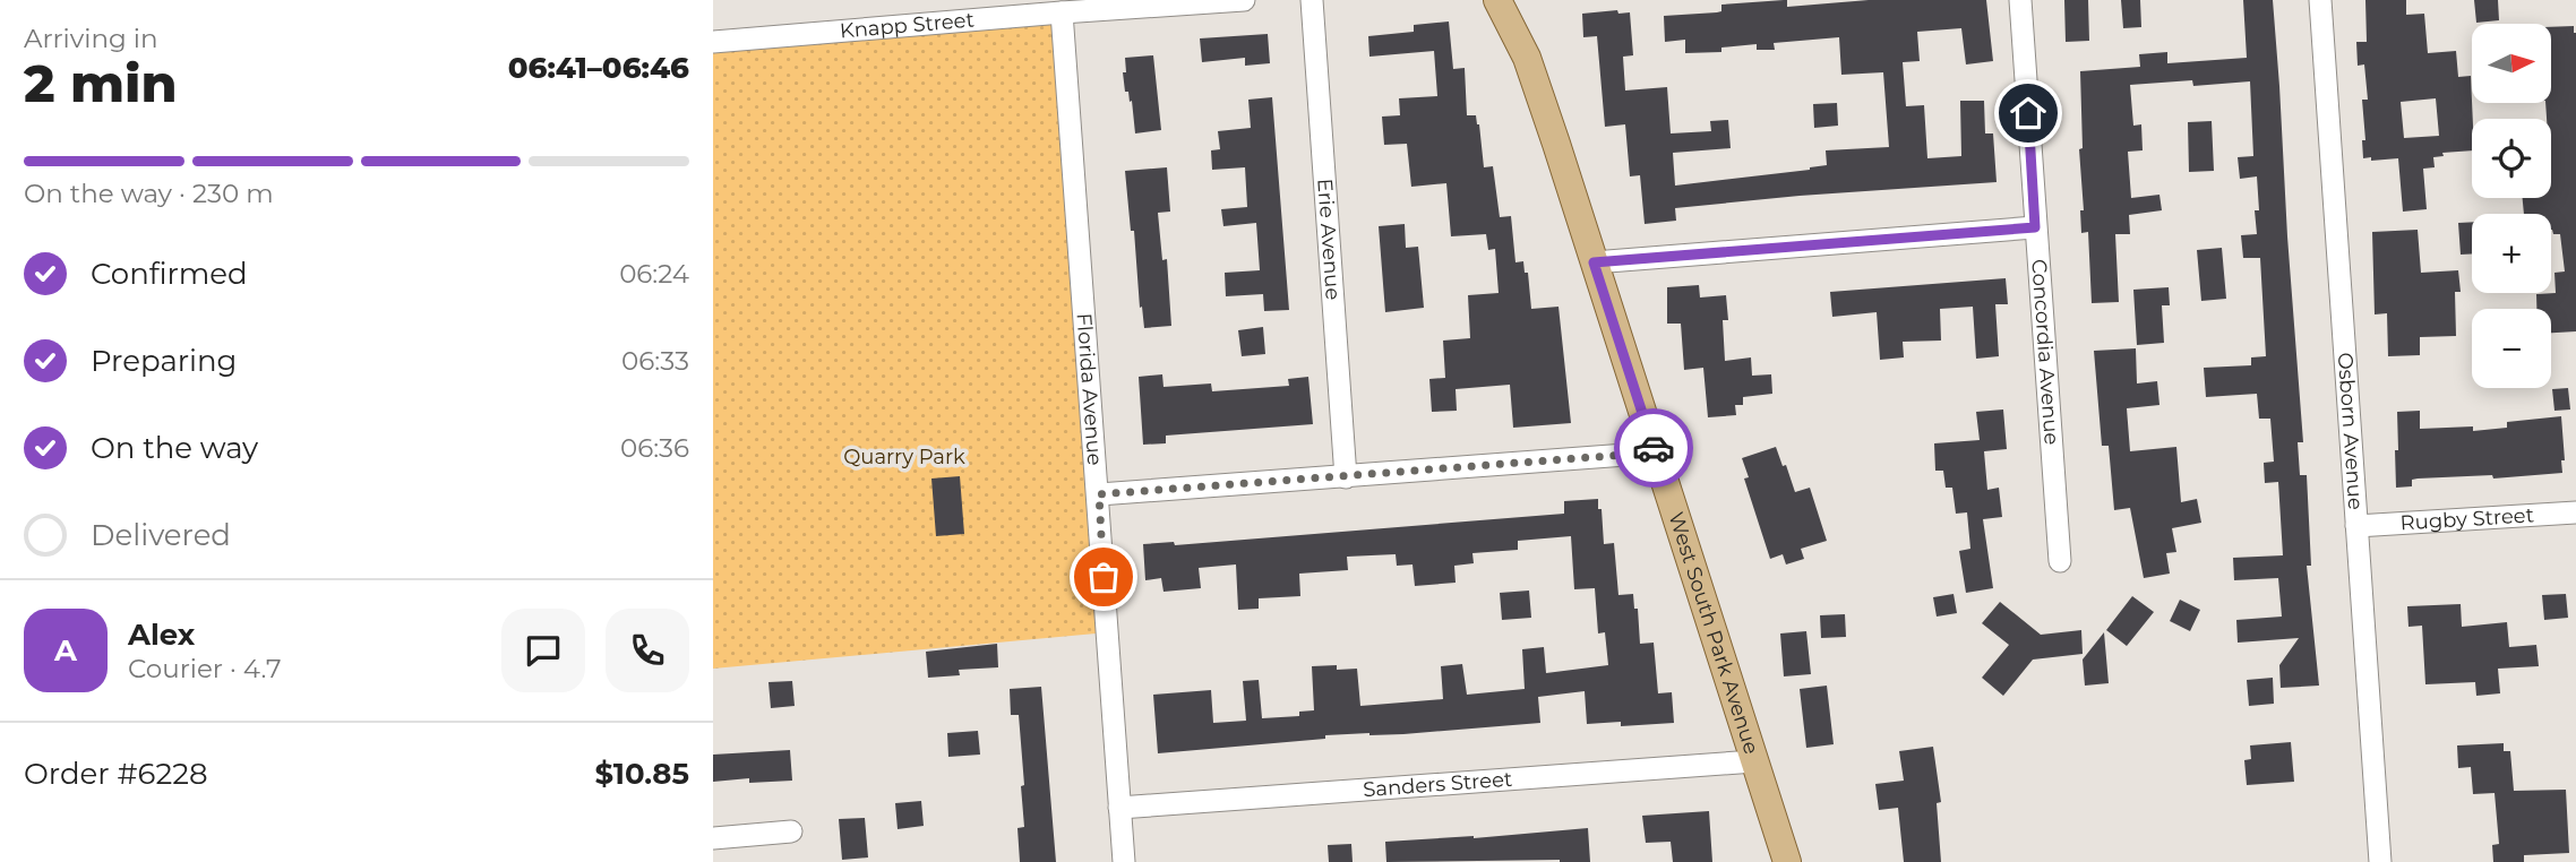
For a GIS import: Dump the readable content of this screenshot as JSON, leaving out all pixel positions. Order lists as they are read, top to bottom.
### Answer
{
  "streets": {
    "main road": ["West South Park Avenue"],
    "street": [
      "Knapp Street",
      "Erie Avenue",
      "Concordia Avenue",
      "Florida Avenue",
      "Osborn Avenue",
      "Rugby Street",
      "Sanders Street"
    ]
  },
  "crossings": [
    ["Knapp Street", "Florida Avenue"],
    ["Florida Avenue", "Sanders Street"],
    ["Osborn Avenue", "Rugby Street"],
    ["West South Park Avenue", "Sanders Street"]
  ],
  "parks": ["Quarry Park"],
  "north": "right",
  "page": {
    "heading": ["2 min", "Arriving in", "06:41–06:46"],
    "panel": [
      "Alex",
      "Courier · 4.7",
      "Order #6228",
      "$10.85"
    ],
    "map_buttons": ["+", "−"],
    "bar": "On the way · 230 m",
    "list": [
      ["Confirmed", "06:24"],
      ["Preparing", "06:33"],
      ["On the way", "06:36"],
      "Delivered"
    ],
    "round": "A"
  }
}
